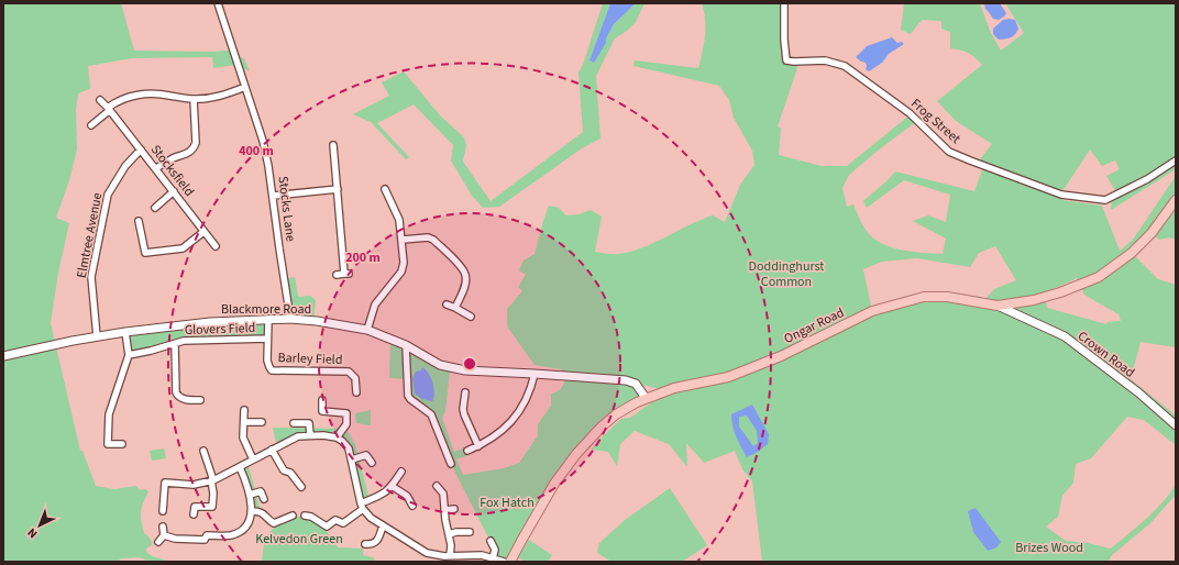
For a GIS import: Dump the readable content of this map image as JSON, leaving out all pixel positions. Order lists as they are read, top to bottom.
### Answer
{
  "streets": {
    "main road": ["Ongar Road"],
    "street": [
      "Frog Street",
      "Stocksfield",
      "Stocks Lane",
      "Elmtree Avenue",
      "Blackmore Road",
      "Glovers Field",
      "Crown Road",
      "Barley Field"
    ]
  },
  "crossings": [
    ["Stocksfield", "Elmtree Avenue"],
    ["Stocks Lane", "Blackmore Road"],
    ["Elmtree Avenue", "Blackmore Road"],
    ["Blackmore Road", "Ongar Road"],
    ["Blackmore Road", "Barley Field"],
    ["Ongar Road", "Crown Road"],
    ["Glovers Field", "Barley Field"]
  ],
  "parks": [
    "Doddinghurst Common",
    "Fox Hatch",
    "Kelvedon Green",
    "Brizes Wood"
  ],
  "north": "bottom left",
  "rings": ["400 m", "200 m"]
}
